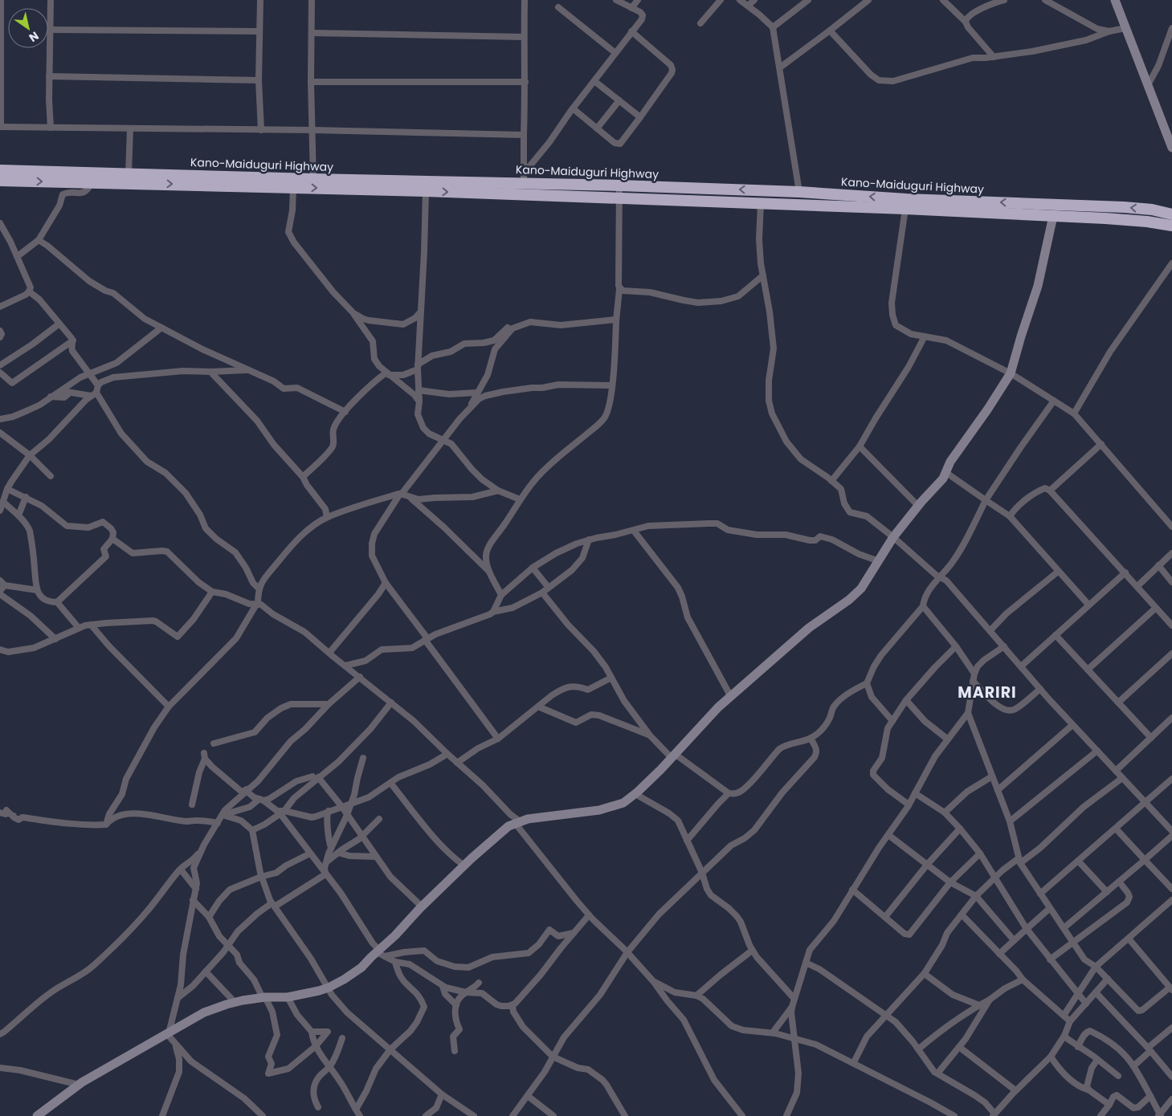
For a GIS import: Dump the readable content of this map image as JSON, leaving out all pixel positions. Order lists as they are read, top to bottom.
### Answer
{
  "streets": {
    "highway": ["Kano-Maiduguri Highway"]
  },
  "districts": ["MARIRI"],
  "north": "bottom right"
}
